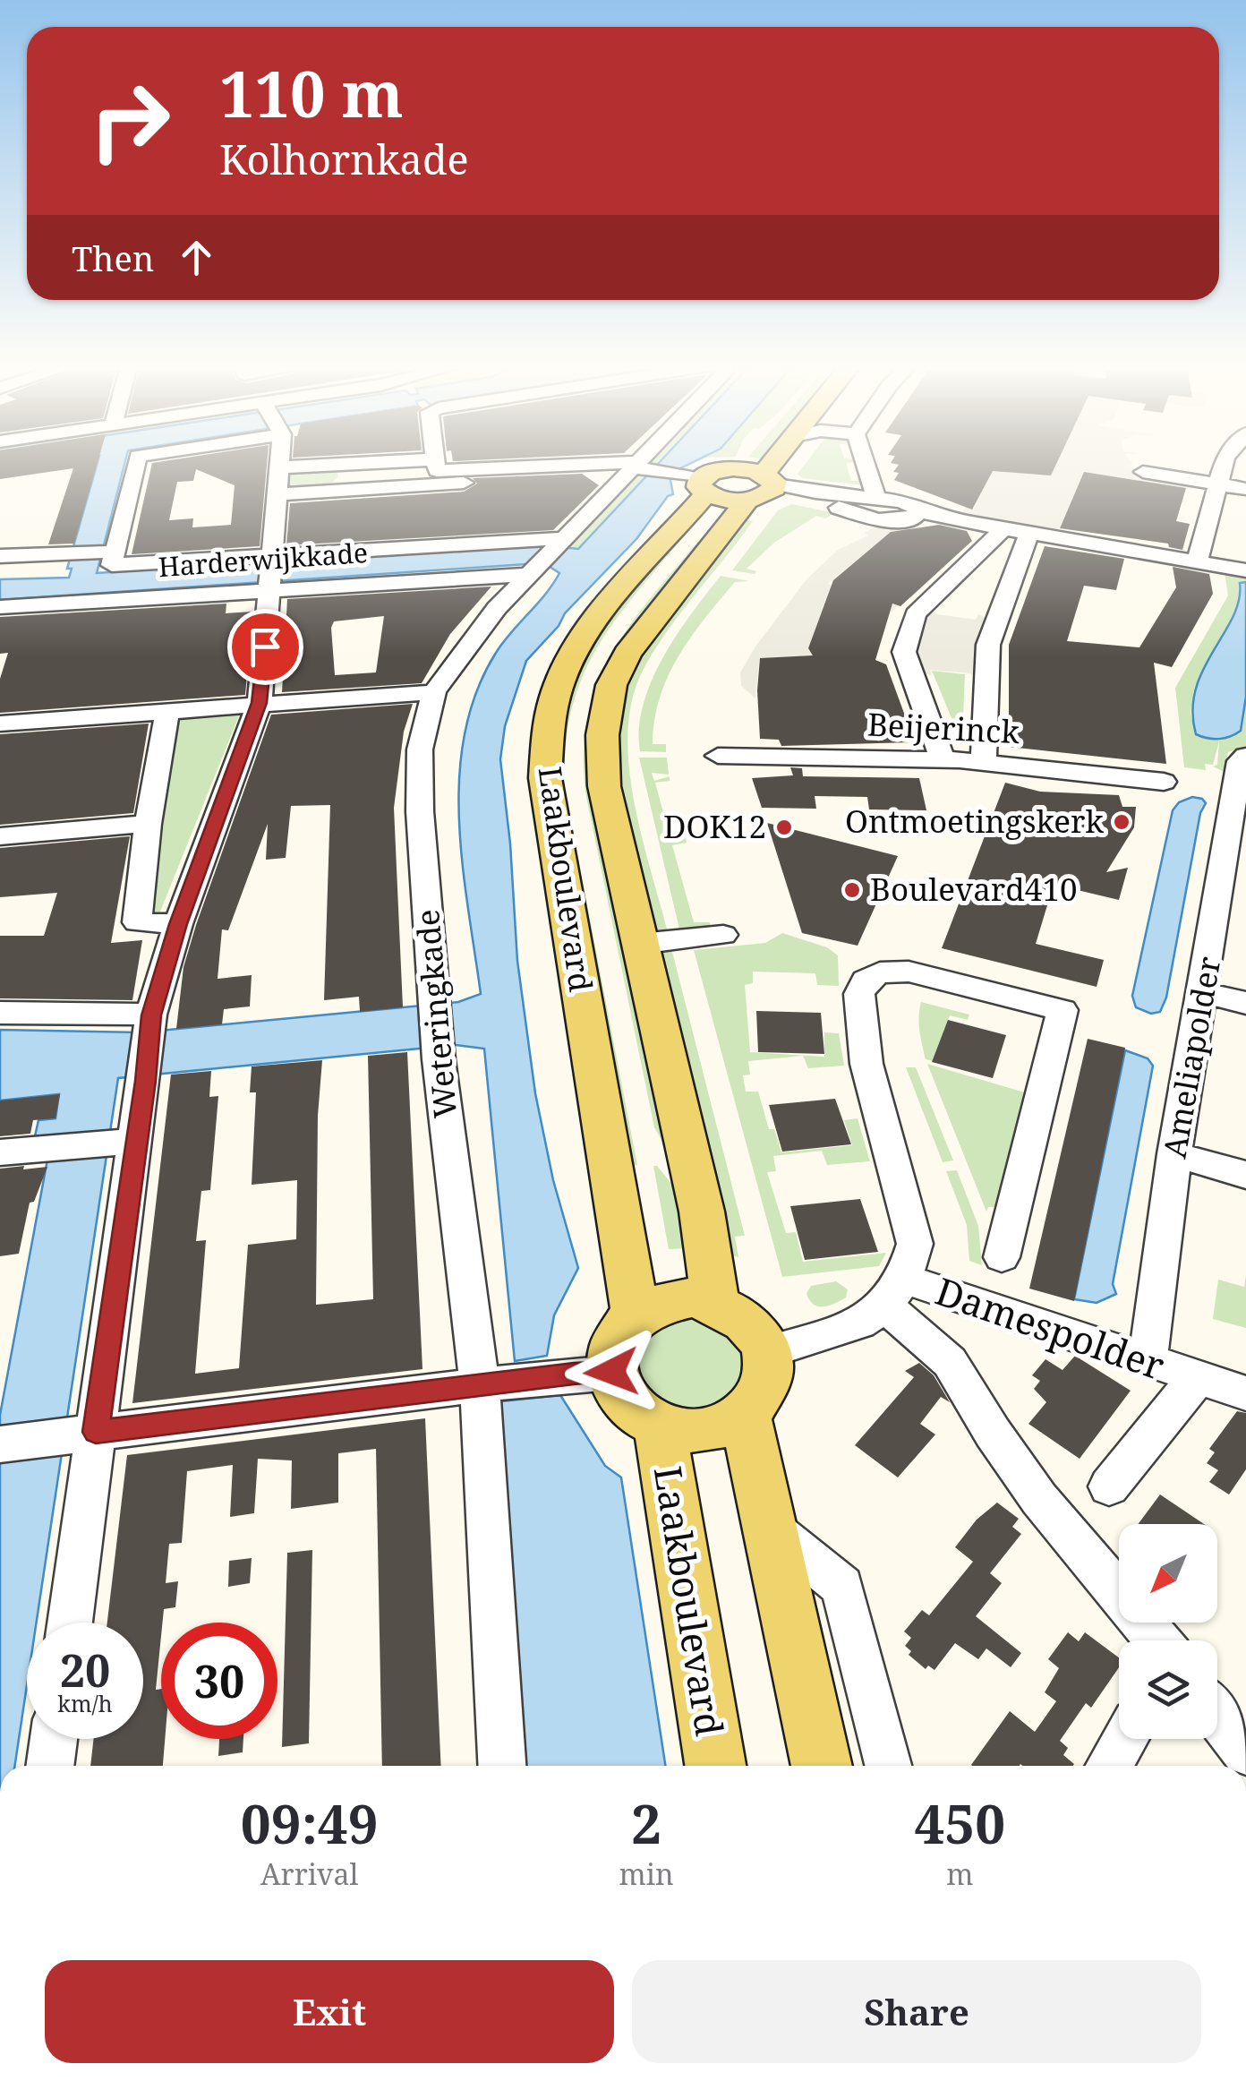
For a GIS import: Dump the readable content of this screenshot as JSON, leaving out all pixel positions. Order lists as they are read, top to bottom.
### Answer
{
  "streets": {
    "main road": ["Laakboulevard"],
    "street": [
      "Harderwijkkade",
      "Beijerinck",
      "Weteringkade",
      "Ameliapolder",
      "Damespolder"
    ]
  },
  "crossings": [
    ["Harderwijkkade", "Weteringkade"],
    ["Ameliapolder", "Damespolder"]
  ],
  "places": ["Ontmoetingskerk", "DOK12", "Boulevard410"],
  "north": "bottom left",
  "page": {
    "turn": ["110 m", "Kolhornkade"],
    "then": "Then",
    "speed": "20 km/h",
    "limit": "30",
    "eta": [
      "09:49",
      "Arrival",
      "2",
      "min",
      "450",
      "m"
    ],
    "buttons": ["Exit", "Share"]
  }
}
